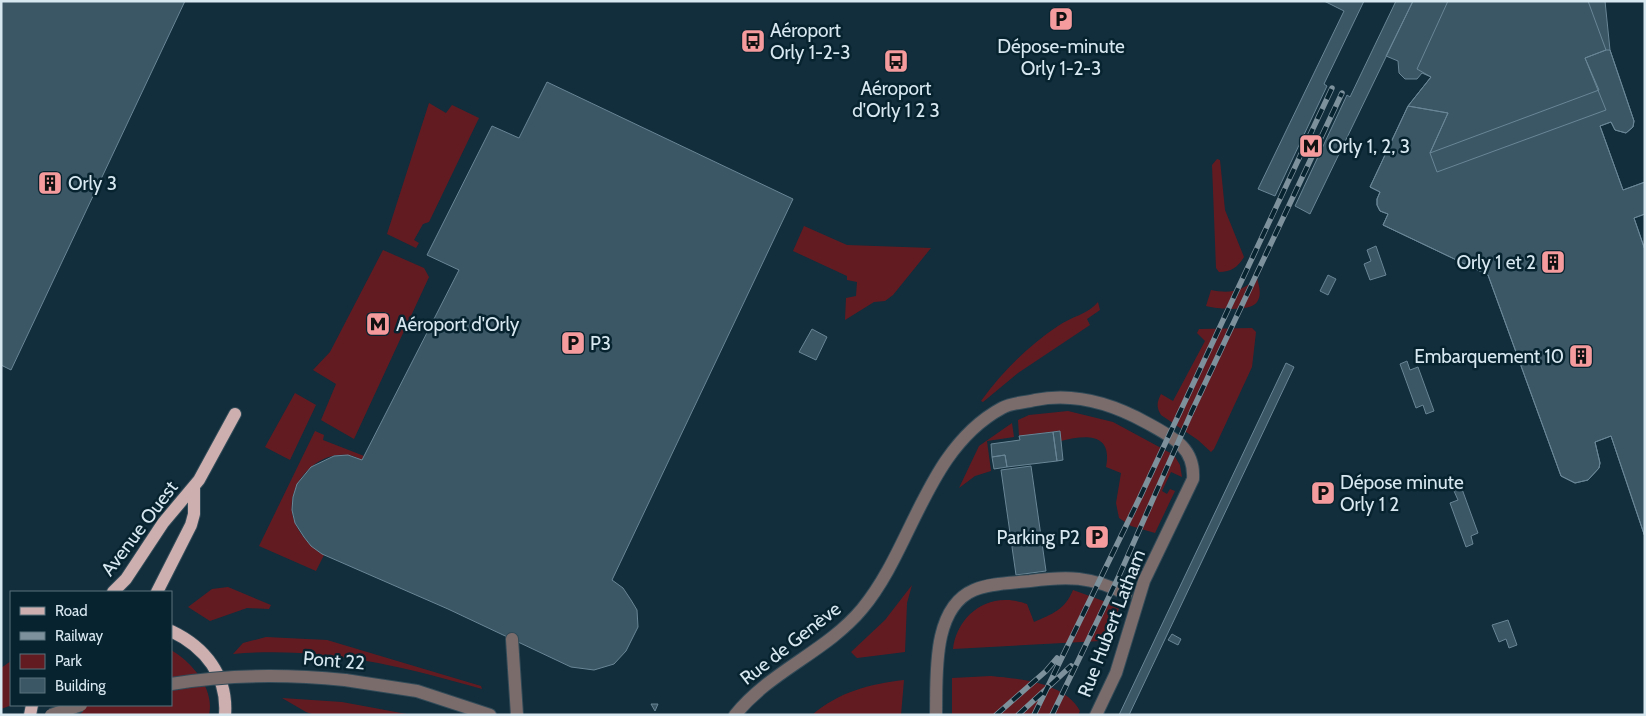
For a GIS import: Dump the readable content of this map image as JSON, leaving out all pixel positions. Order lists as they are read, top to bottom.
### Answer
{
  "streets": {
    "main road": ["Avenue Ouest"],
    "street": ["Rue Hubert Latham", "Rue de Genève", "Pont 22"]
  },
  "crossings": [
    ["Rue Hubert Latham", "Rue de Genève"]
  ],
  "places": {
    "parking": [
      "Dépose-minute Orly 1-2-3",
      "P3",
      "Dépose minute Orly 1 2",
      "Parking P2"
    ],
    "bus stop": ["Aéroport Orly 1-2-3", "Aéroport d'Orly 1 2 3"],
    "metro station": ["Orly 1, 2, 3", "Aéroport d'Orly"],
    "building": ["Orly 3", "Orly 1 et 2", "Embarquement 10"]
  },
  "legend": [
    "Road",
    "Railway",
    "Park",
    "Building"
  ]
}
